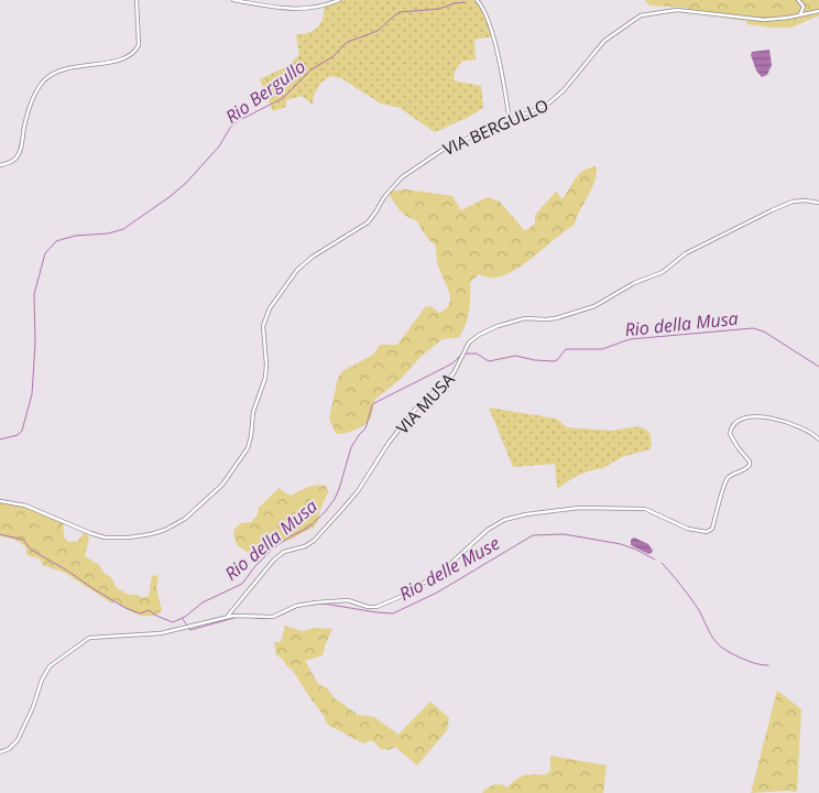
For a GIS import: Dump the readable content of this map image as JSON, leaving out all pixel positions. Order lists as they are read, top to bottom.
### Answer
{
  "streets": {
    "street": ["VIA BERGULLO", "VIA MUSA"]
  },
  "water": ["Rio Bergullo", "Rio della Musa", "Rio delle Muse"]
}
